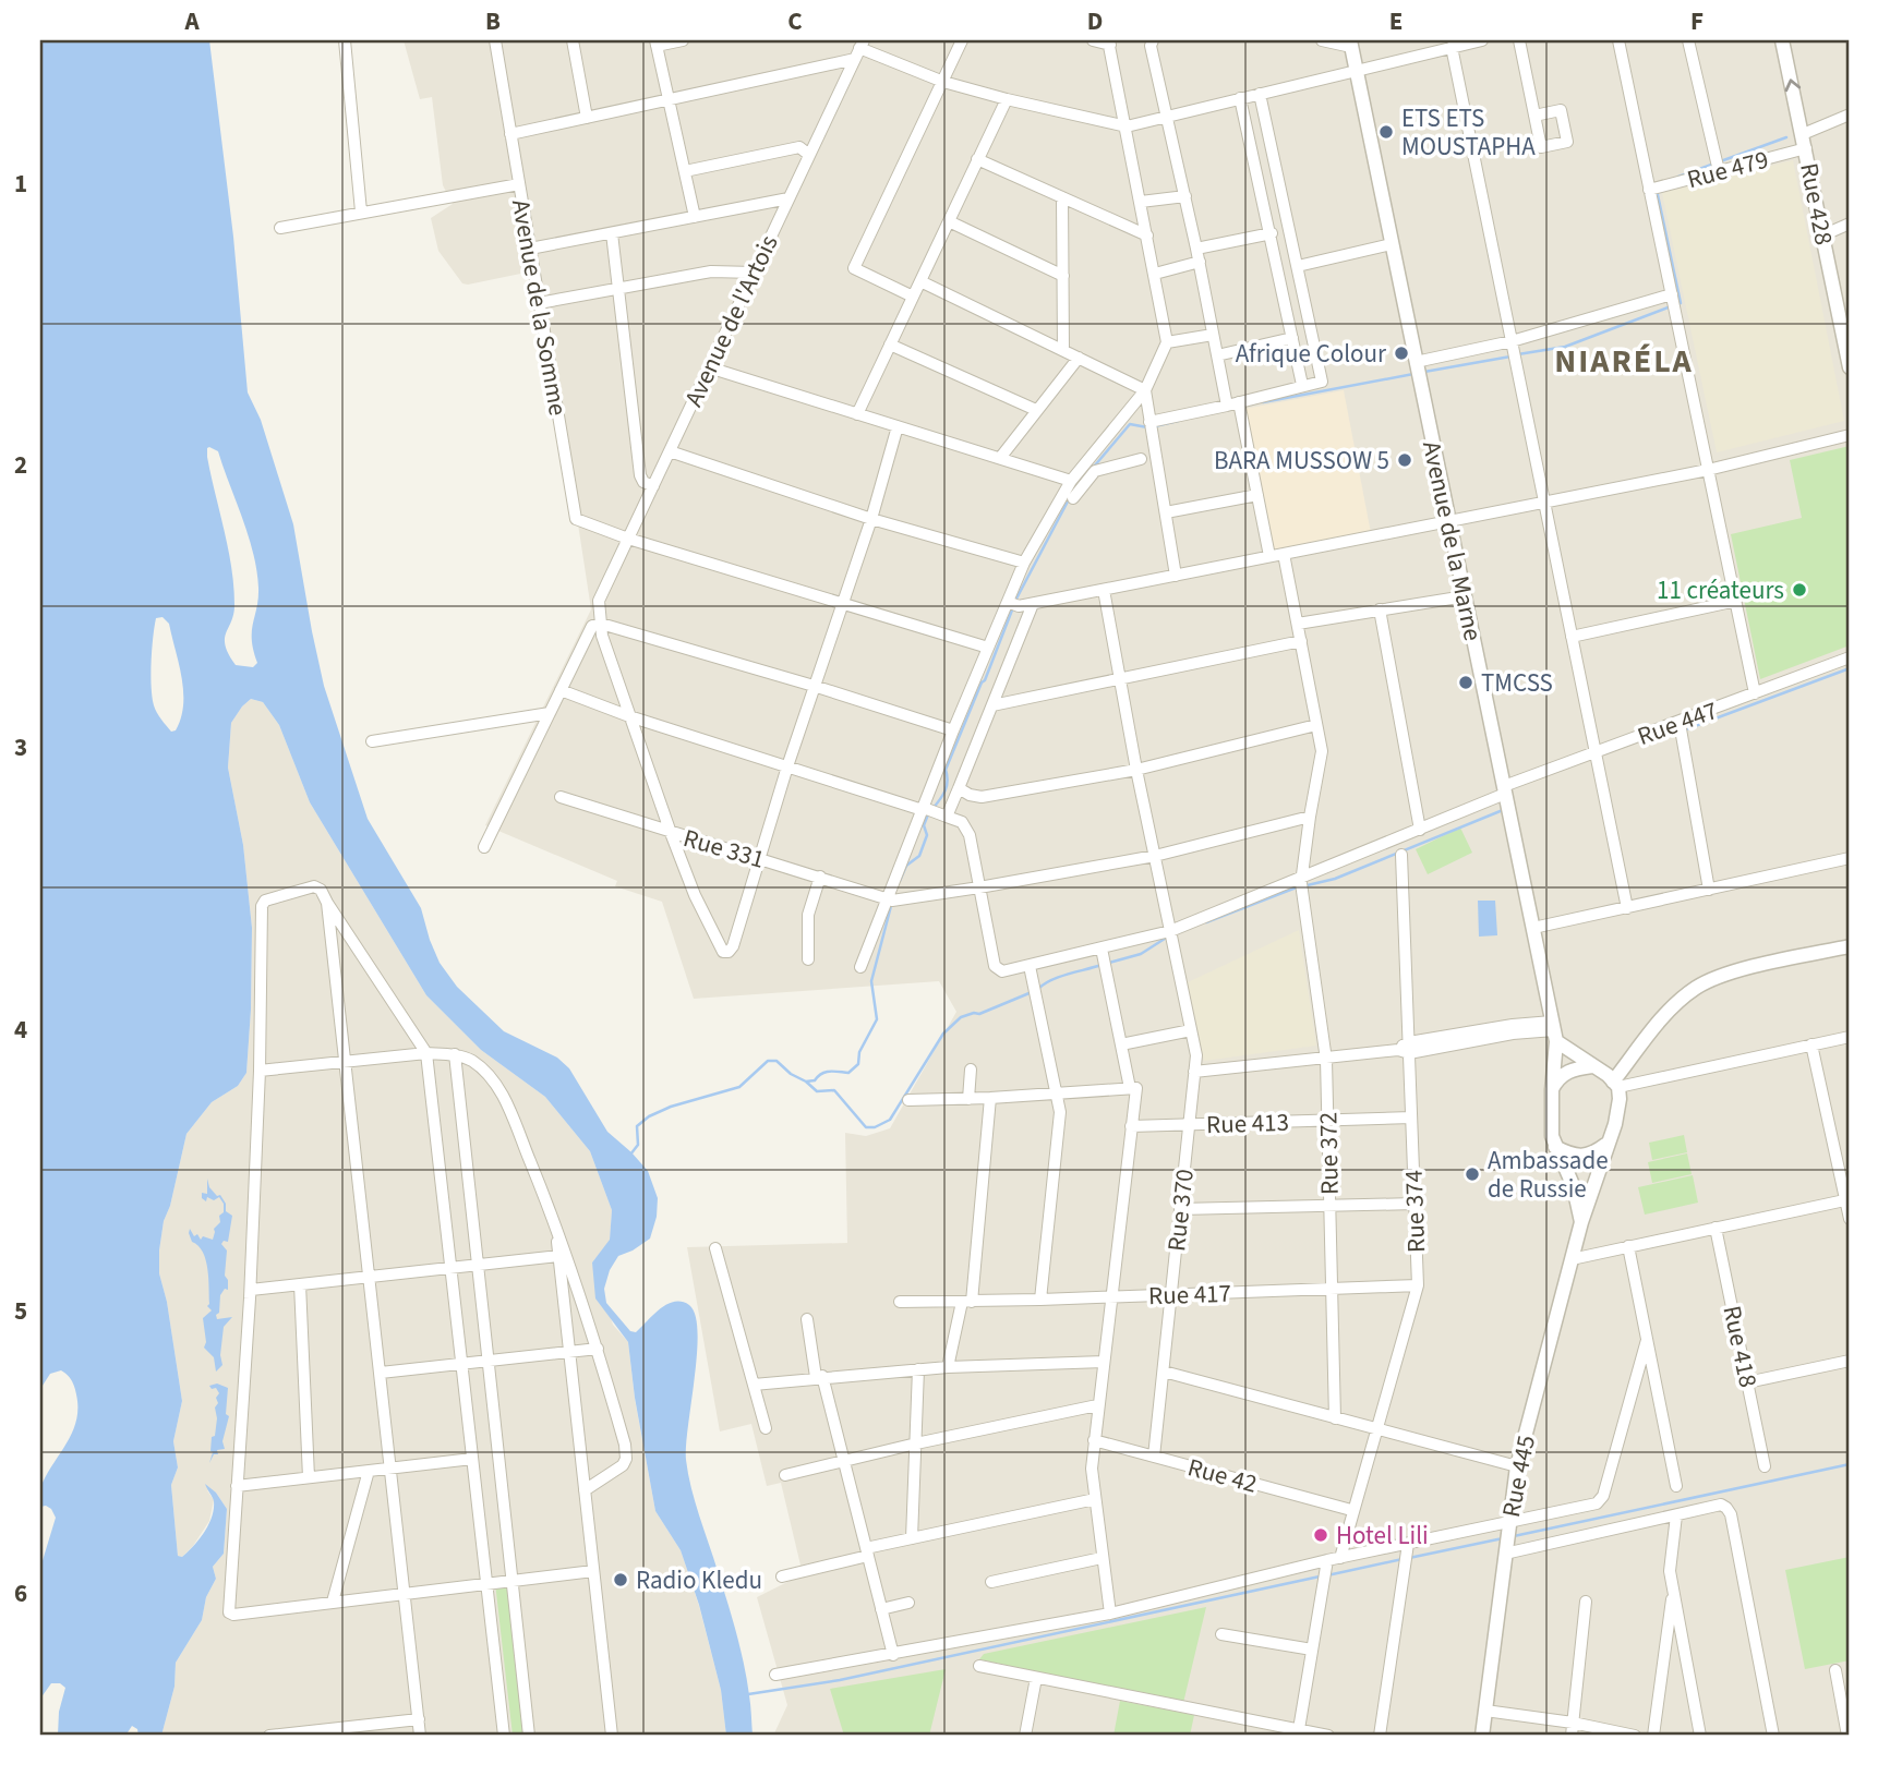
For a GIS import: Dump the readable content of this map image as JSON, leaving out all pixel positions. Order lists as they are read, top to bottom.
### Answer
{
  "streets": {
    "street": [
      "Rue 479",
      "Rue 428",
      "Avenue de la Somme",
      "Avenue de l'Artois",
      "Avenue de la Marne",
      "Rue 447",
      "Rue 331",
      "Rue 413",
      "Rue 372",
      "Rue 370",
      "Rue 374",
      "Rue 417",
      "Rue 418",
      "Rue 42",
      "Rue 445"
    ]
  },
  "crossings": [
    ["Rue 479", "Rue 428"],
    ["Avenue de la Somme", "Avenue de l'Artois"],
    ["Avenue de la Marne", "Rue 447"],
    ["Avenue de la Marne", "Rue 445"],
    ["Rue 447", "Rue 372"],
    ["Rue 447", "Rue 370"],
    ["Rue 413", "Rue 372"],
    ["Rue 413", "Rue 370"],
    ["Rue 413", "Rue 374"],
    ["Rue 372", "Rue 417"],
    ["Rue 370", "Rue 417"],
    ["Rue 370", "Rue 42"],
    ["Rue 374", "Rue 417"],
    ["Rue 374", "Rue 42"]
  ],
  "districts": ["NIARÉLA"],
  "places": [
    "ETS ETS MOUSTAPHA",
    "Afrique Colour",
    "BARA MUSSOW 5",
    "11 créateurs",
    "TMCSS",
    "Ambassade de Russie",
    "Hotel Lili",
    "Radio Kledu"
  ],
  "grid": {
    "columns": [
      "A",
      "B",
      "C",
      "D",
      "E",
      "F"
    ],
    "rows": [
      "1",
      "2",
      "3",
      "4",
      "5",
      "6"
    ]
  }
}
